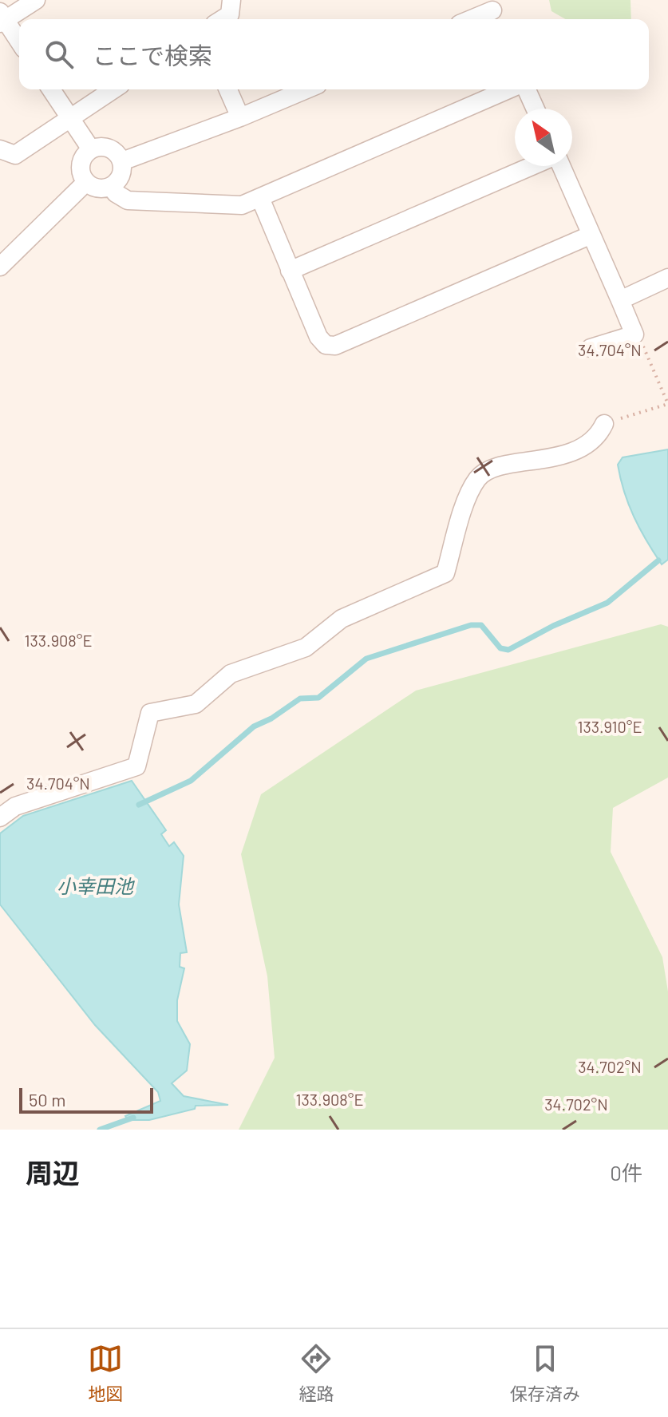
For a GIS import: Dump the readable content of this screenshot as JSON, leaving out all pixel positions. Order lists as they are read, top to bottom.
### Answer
{
  "water": ["小幸田池"],
  "scale_bar": "50 m",
  "north": "top left",
  "page": {
    "search": "ここで検索",
    "scale": "50 m",
    "heading": ["周辺", "0件"],
    "nav": ["地図", "経路", "保存済み"]
  },
  "coordinates": [
    "34.704°N",
    "133.908°E",
    "133.910°E",
    "34.702°N"
  ]
}
